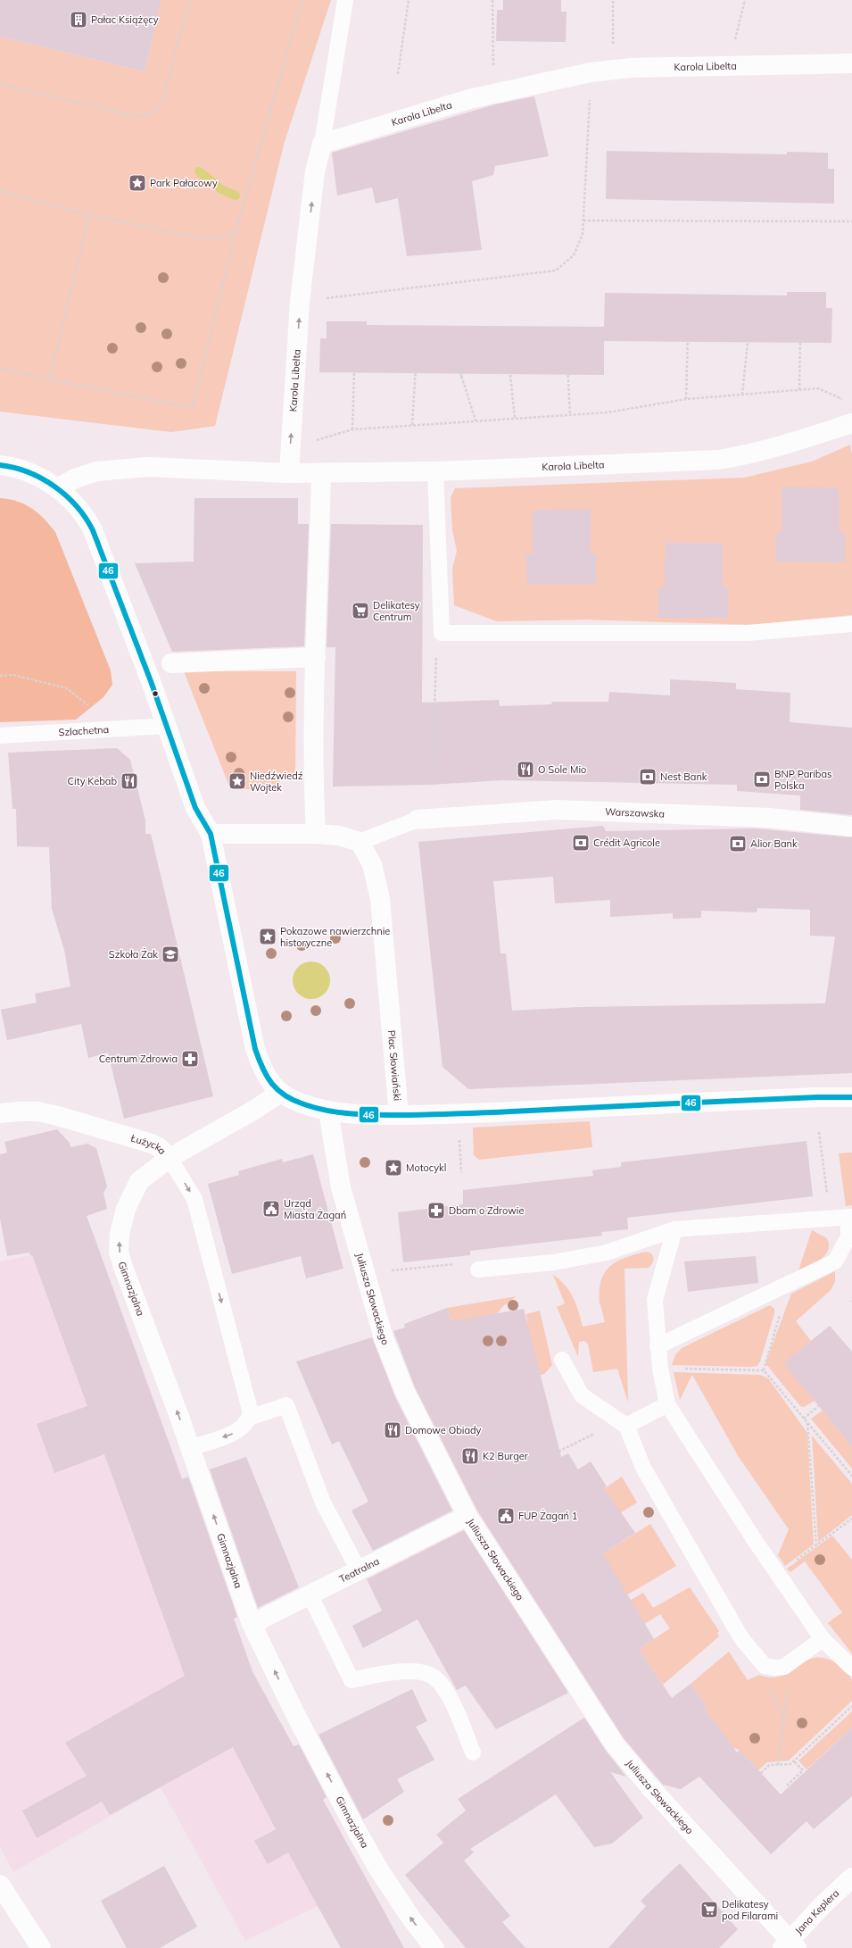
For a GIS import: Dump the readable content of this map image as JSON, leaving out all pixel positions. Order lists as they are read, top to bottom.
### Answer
{
  "streets": {
    "street": [
      "Karola Libelta",
      "Warszawska",
      "Plac Słowiański",
      "Łużycka",
      "Gimnazjalna",
      "Juliusza Słowackiego",
      "Teatralna",
      "Jana Keplera"
    ],
    "lane": ["Szlachetna"]
  },
  "crossings": [
    ["Karola Libelta", "Plac Słowiański"],
    ["Szlachetna", "Plac Słowiański"],
    ["Plac Słowiański", "Łużycka"],
    ["Plac Słowiański", "Juliusza Słowackiego"],
    ["Łużycka", "Gimnazjalna"],
    ["Gimnazjalna", "Teatralna"],
    ["Juliusza Słowackiego", "Teatralna"],
    ["Juliusza Słowackiego", "Jana Keplera"]
  ],
  "one_way": ["Gimnazjalna"],
  "places": {
    "building": ["Pałac Książęcy"],
    "place": [
      "Park Pałacowy",
      "Niedźwiedź Wojtek",
      "Pokazowe nawierzchnie historyczne",
      "Motocykl"
    ],
    "supermarket": ["Delikatesy Centrum", "Delikatesy pod Filarami"],
    "restaurant": [
      "O Sole Mio",
      "City Kebab",
      "Domowe Obiady",
      "K2 Burger"
    ],
    "bank": [
      "Nest Bank",
      "BNP Paribas Polska",
      "Crédit Agricole",
      "Alior Bank"
    ],
    "school or university": ["Szkoła Żak"],
    "pharmacy": ["Centrum Zdrowia", "Dbam o Zdrowie"],
    "public building": ["Urząd Miasta Żagań", "FUP Żagań 1"]
  },
  "lines": ["transit line 46"]
}
